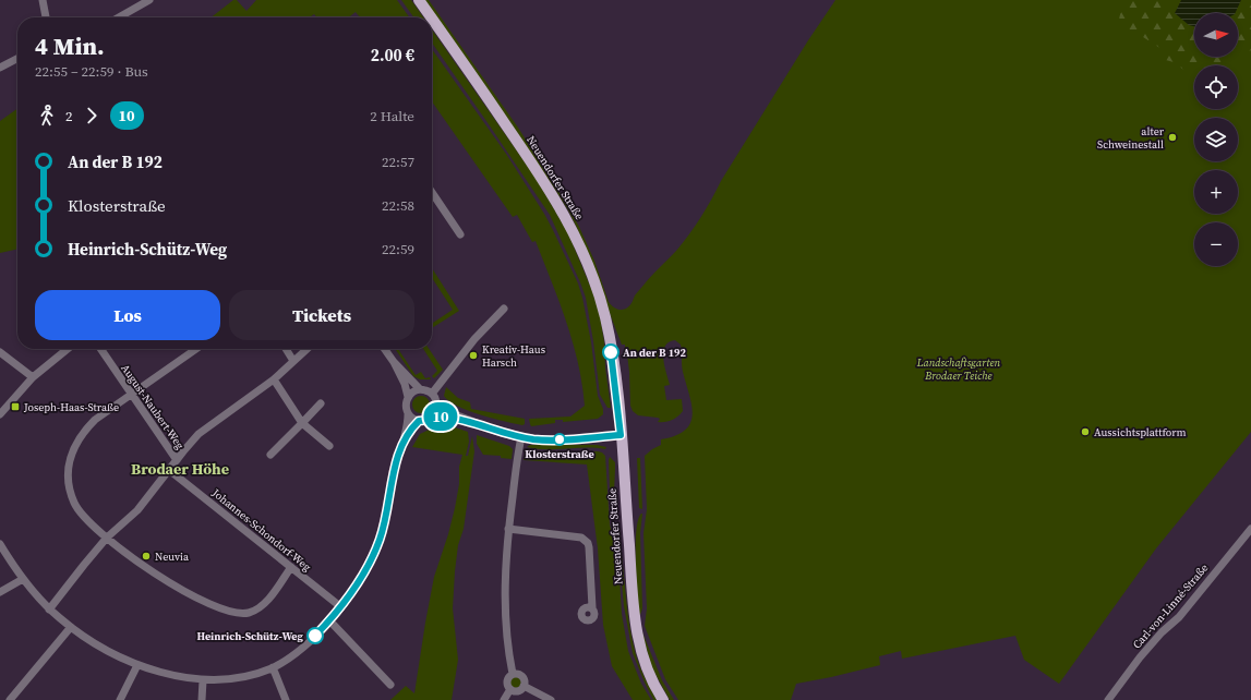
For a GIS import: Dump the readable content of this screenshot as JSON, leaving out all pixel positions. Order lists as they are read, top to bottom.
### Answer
{
  "streets": {
    "main road": ["Neuendorfer Straße"],
    "street": ["August-Naubert-Weg", "Johannes-Schondorf-Weg", "Carl-von-Linné-Straße"]
  },
  "districts": ["Brodaer Höhe"],
  "parks": ["Landschaftsgarten Brodaer Teiche"],
  "places": {
    "other": [
      "alter Schweinestall",
      "An der B 192",
      "Kreativ-Haus Harsch",
      "Aussichtsplattform",
      "Klosterstraße",
      "Neuvia",
      "Heinrich-Schütz-Weg"
    ],
    "transit": ["Joseph-Haas-Straße"]
  },
  "lines": ["bus line 10"],
  "north": "right",
  "page": {
    "on_map": "10",
    "map_buttons": ["+", "−"],
    "heading": ["4 Min.", "22:55 – 22:59 · Bus", "2.00 €"],
    "legs": ["2", "10", "2 Halte"],
    "list": [
      {
        "name": "An der B 192",
        "value": "22:57"
      },
      {
        "name": "Klosterstraße",
        "value": "22:58"
      },
      {
        "name": "Heinrich-Schütz-Weg",
        "value": "22:59"
      }
    ],
    "buttons": ["Los", "Tickets"]
  }
}
